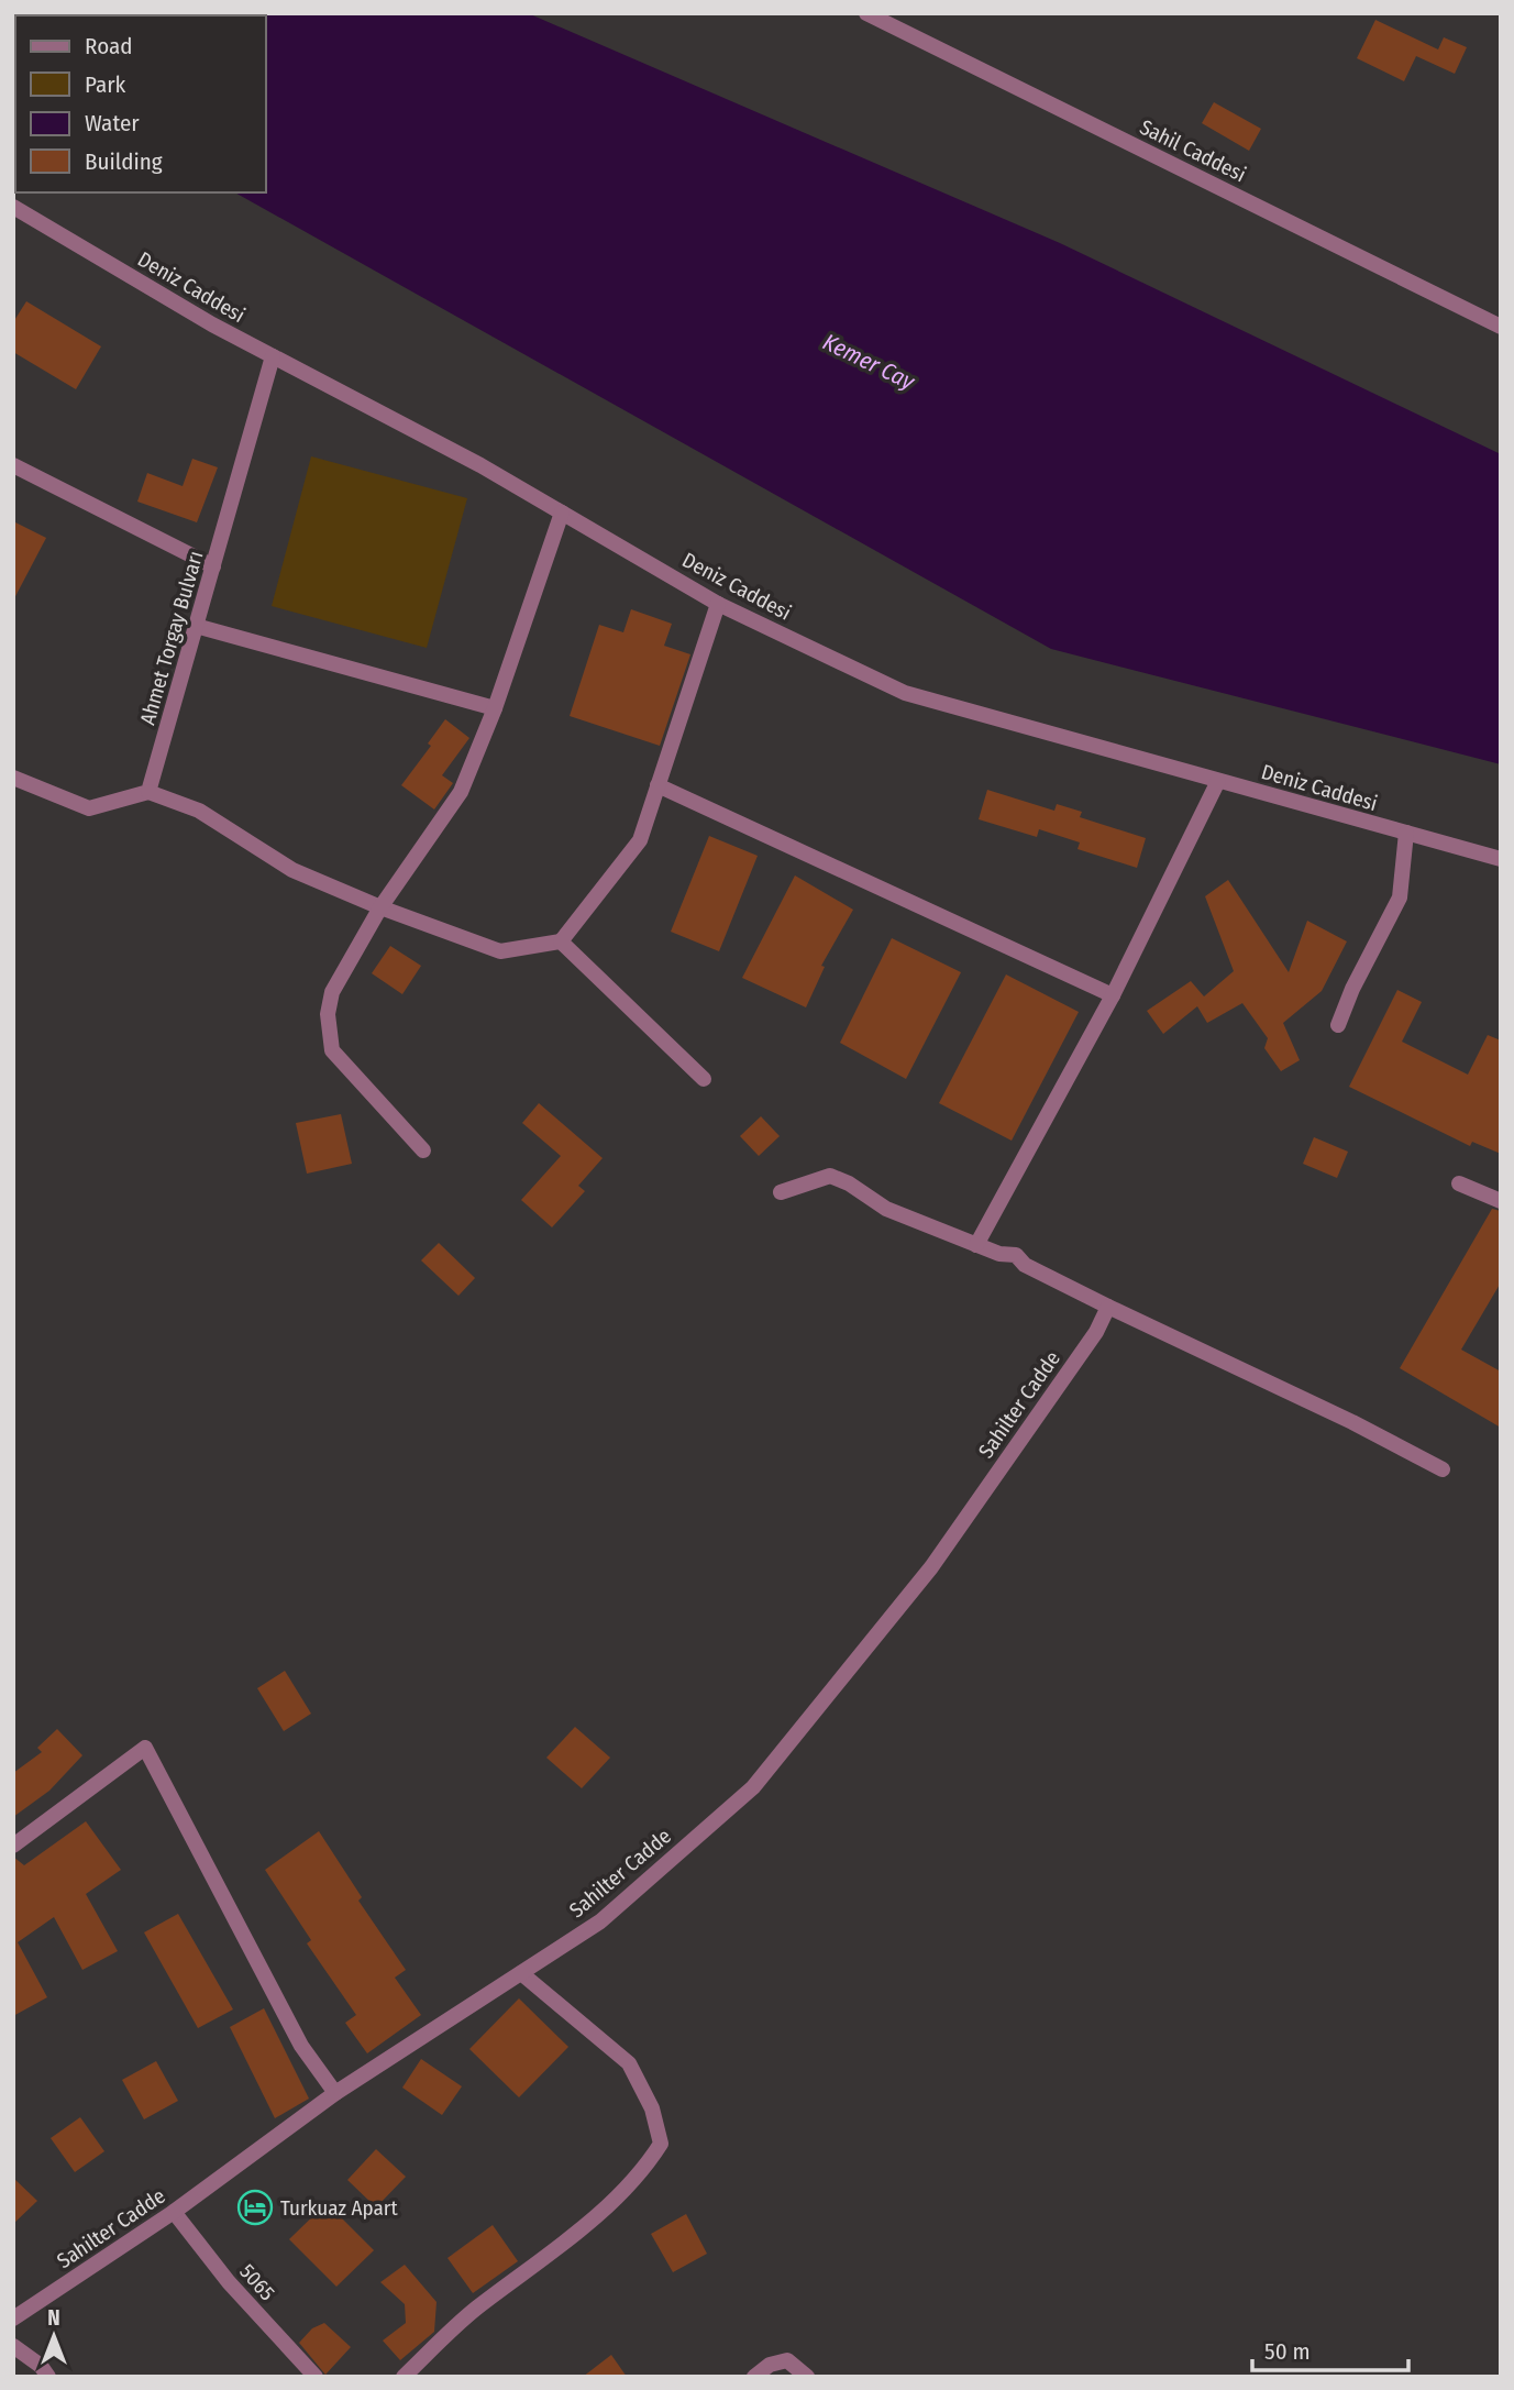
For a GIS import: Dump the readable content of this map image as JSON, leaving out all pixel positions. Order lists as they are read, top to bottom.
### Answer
{
  "streets": {
    "street": [
      "Sahil Caddesi",
      "Deniz Caddesi",
      "Ahmet Torgay Bulvarı",
      "Sahilter Cadde",
      "5065"
    ]
  },
  "crossings": [
    ["Deniz Caddesi", "Ahmet Torgay Bulvarı"],
    ["Sahilter Cadde", "5065"]
  ],
  "water": ["Kemer Cay"],
  "places": {
    "hotel": ["Turkuaz Apart"]
  },
  "legend": [
    "Road",
    "Park",
    "Water",
    "Building"
  ],
  "scale_bar": "50 m",
  "north": "top"
}
